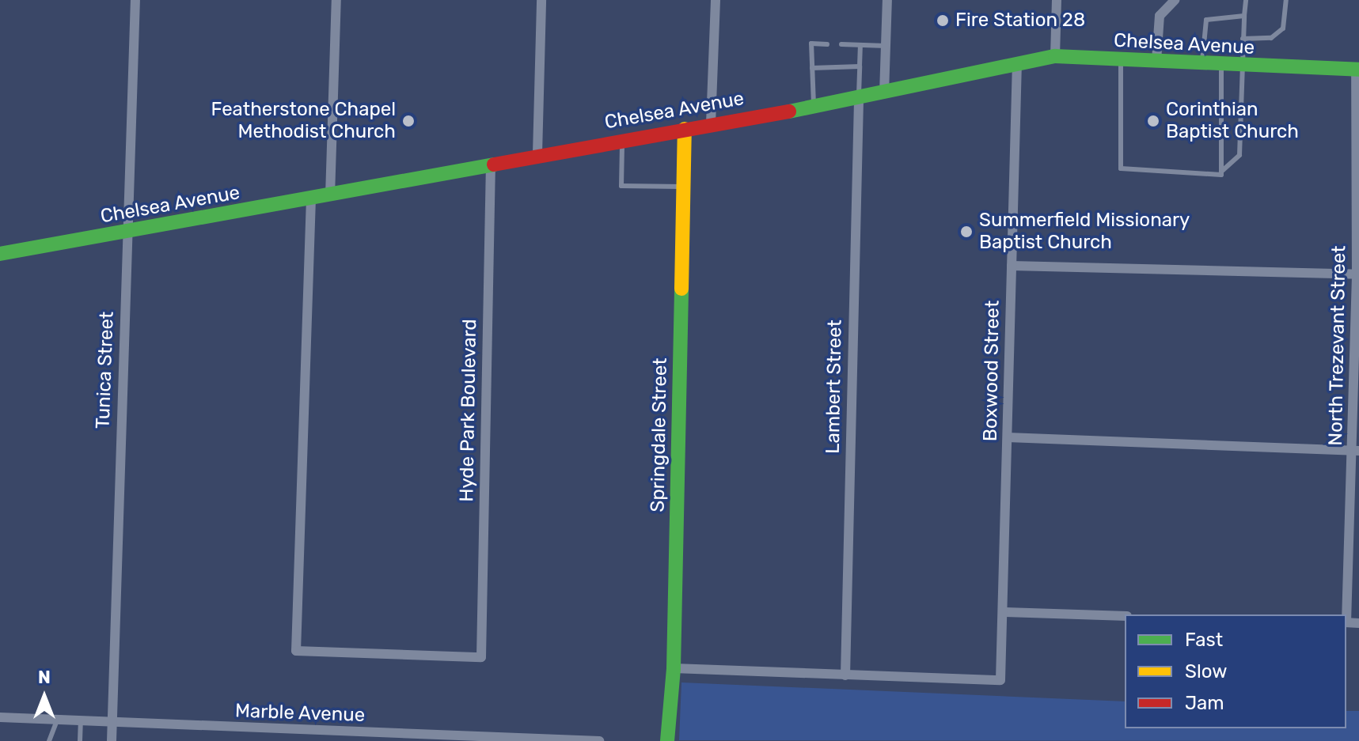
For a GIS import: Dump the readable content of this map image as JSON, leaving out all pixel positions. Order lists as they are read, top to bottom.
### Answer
{
  "streets": {
    "main road": ["Chelsea Avenue", "Springdale Street"],
    "street": [
      "North Trezevant Street",
      "Tunica Street",
      "Boxwood Street",
      "Lambert Street",
      "Hyde Park Boulevard",
      "Marble Avenue"
    ]
  },
  "crossings": [
    ["Chelsea Avenue", "North Trezevant Street"],
    ["Chelsea Avenue", "Tunica Street"],
    ["Chelsea Avenue", "Boxwood Street"],
    ["Chelsea Avenue", "Lambert Street"],
    ["Chelsea Avenue", "Hyde Park Boulevard"],
    ["Chelsea Avenue", "Springdale Street"],
    ["Tunica Street", "Marble Avenue"],
    ["Boxwood Street", "Lambert Street"]
  ],
  "places": [
    "Fire Station 28",
    "Featherstone Chapel Methodist Church",
    "Corinthian Baptist Church",
    "Summerfield Missionary Baptist Church"
  ],
  "legend": ["Fast", "Slow", "Jam"],
  "north": "top"
}
